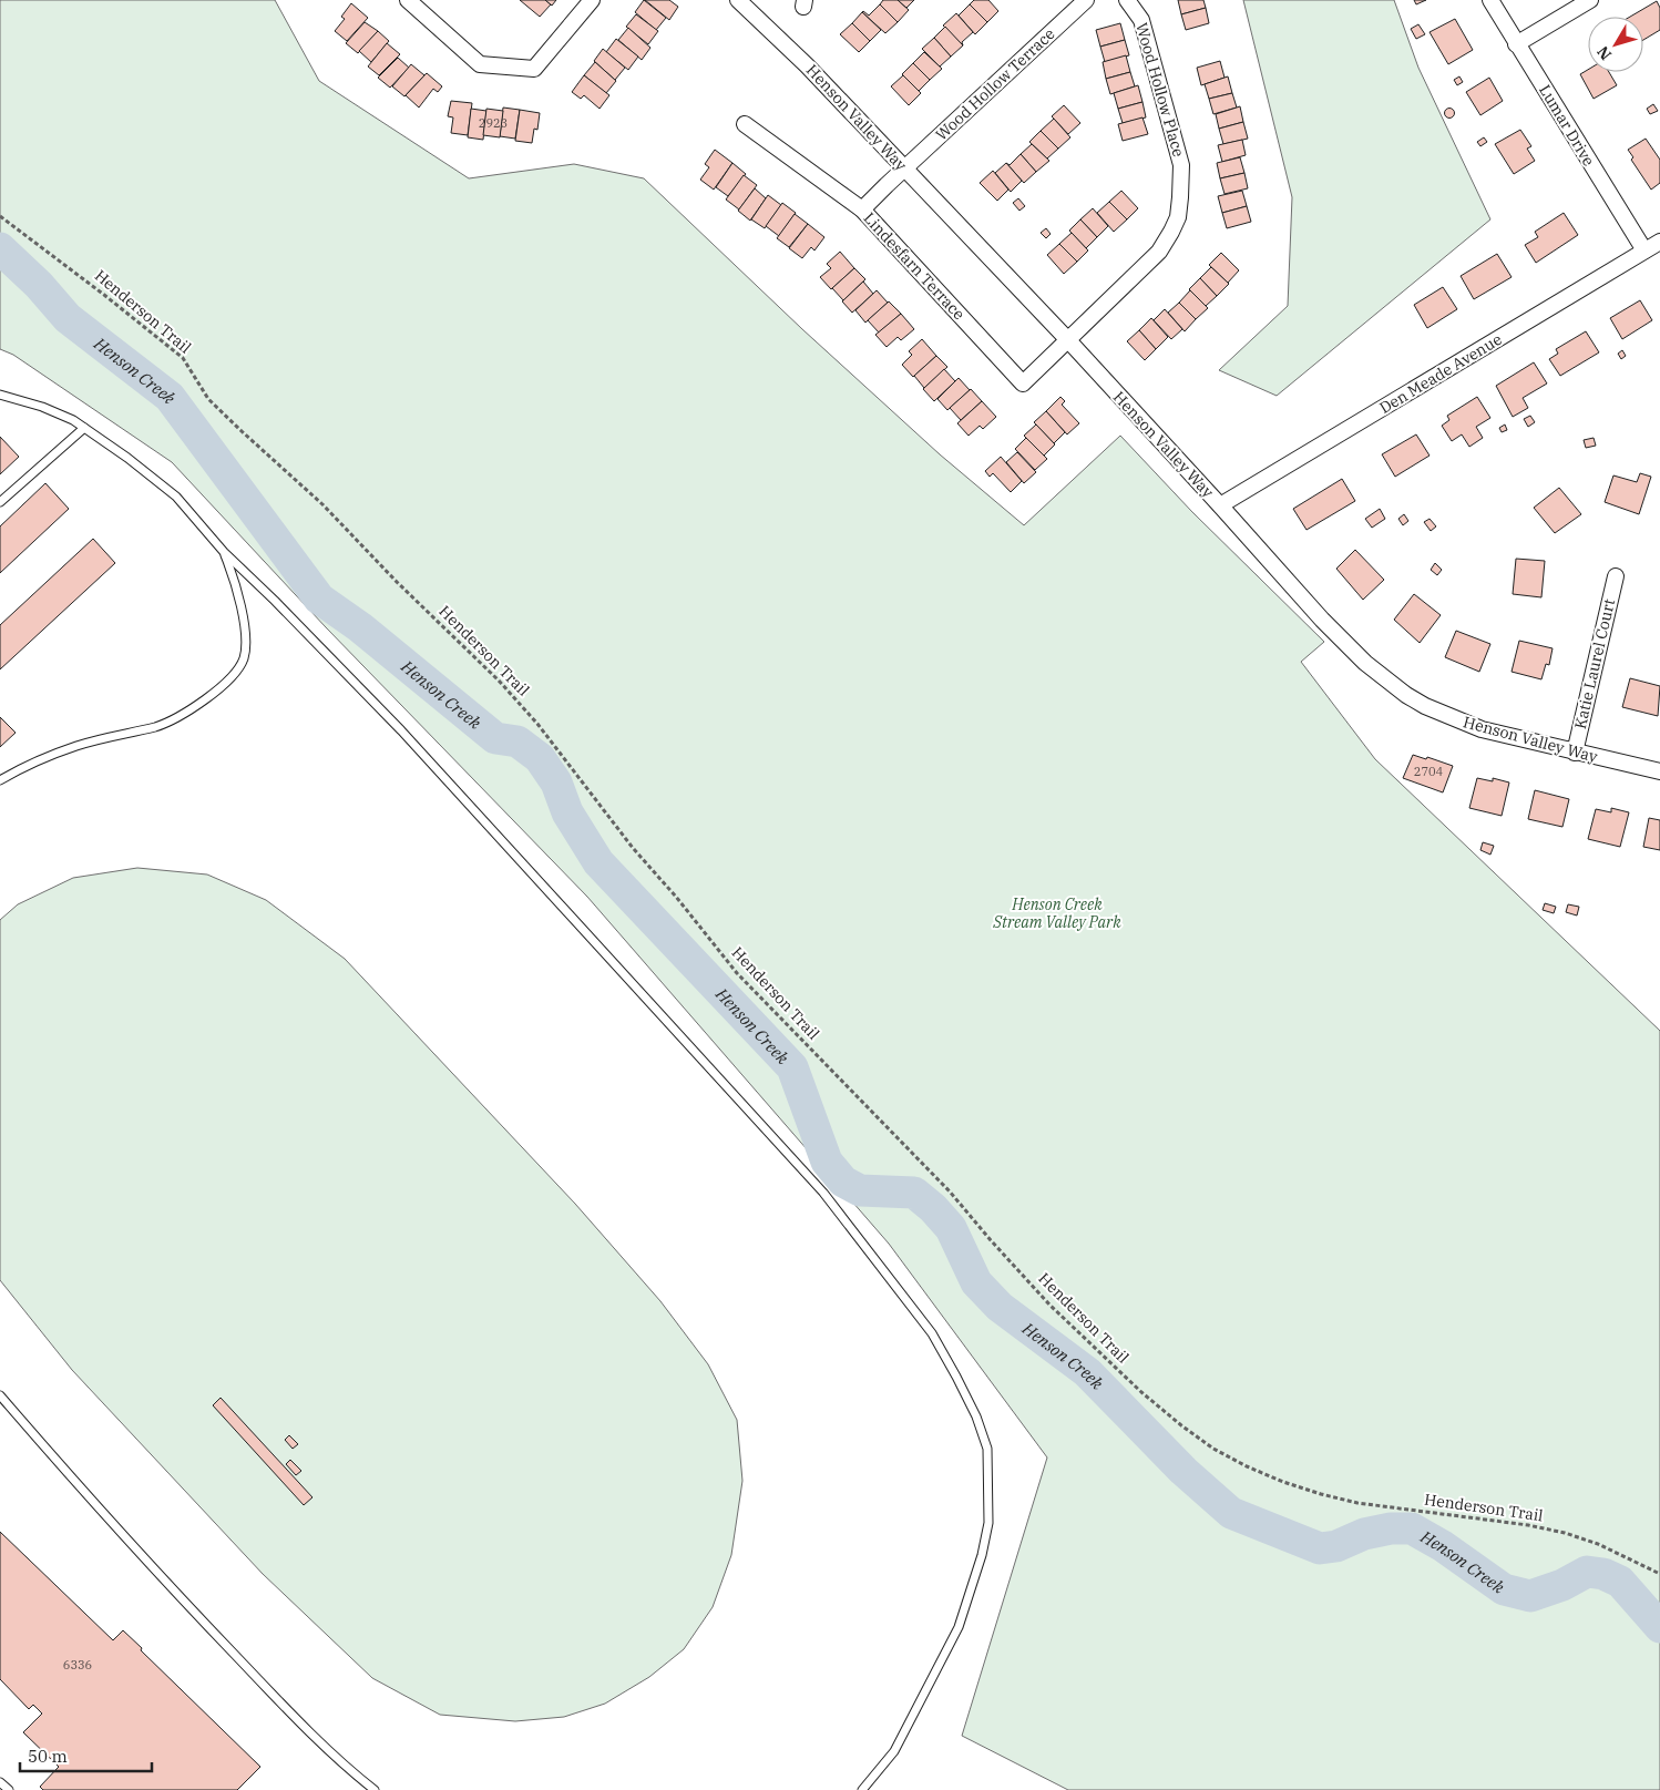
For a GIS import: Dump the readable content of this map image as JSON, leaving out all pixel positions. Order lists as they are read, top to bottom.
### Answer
{
  "streets": {
    "street": [
      "Wood Hollow Terrace",
      "Wood Hollow Place",
      "Henson Valley Way",
      "Lumar Drive",
      "Lindesfarn Terrace",
      "Den Meade Avenue",
      "Katie Laurel Court"
    ],
    "path": ["Henderson Trail"]
  },
  "crossings": [
    ["Wood Hollow Terrace", "Henson Valley Way"],
    ["Wood Hollow Terrace", "Lindesfarn Terrace"],
    ["Wood Hollow Place", "Henson Valley Way"],
    ["Wood Hollow Place", "Lindesfarn Terrace"],
    ["Henson Valley Way", "Lindesfarn Terrace"],
    ["Henson Valley Way", "Den Meade Avenue"],
    ["Henson Valley Way", "Katie Laurel Court"],
    ["Lumar Drive", "Den Meade Avenue"]
  ],
  "water": ["Henson Creek"],
  "parks": ["Henson Creek Stream Valley Park"],
  "house_numbers": ["2923", "2704", "6336"],
  "scale_bar": "50 m",
  "north": "bottom left"
}
